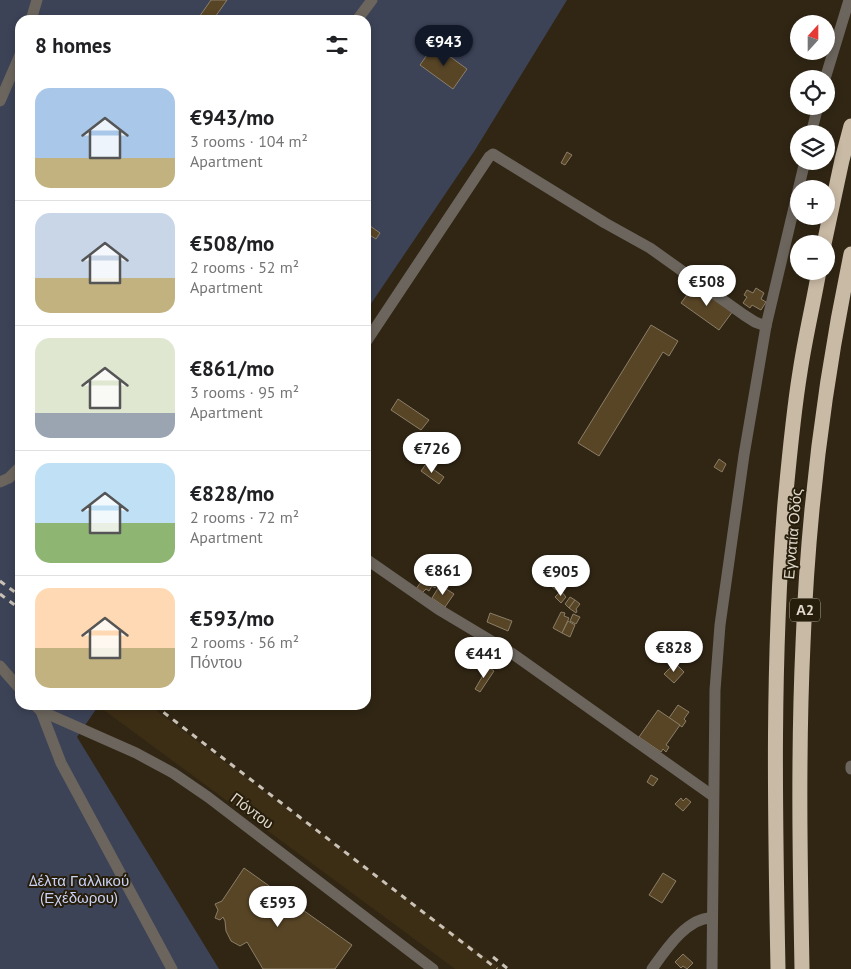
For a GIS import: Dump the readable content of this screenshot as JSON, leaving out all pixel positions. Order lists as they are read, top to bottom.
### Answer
{
  "streets": {
    "highway": ["Εγνατία Οδός", "Α2"],
    "street": ["Πόντου"]
  },
  "parks": ["Δέλτα Γαλλικού (Εχέδωρου)"],
  "north": "top",
  "page": {
    "map_buttons": ["+", "−"],
    "heading": "8 homes",
    "price": [
      "€943",
      "€508",
      "€726",
      "€861",
      "€905",
      "€828",
      "€441",
      "€593"
    ],
    "list": [
      {
        "name": "€943/mo",
        "note": "3 rooms · 104 m² · Apartment"
      },
      {
        "name": "€508/mo",
        "note": "2 rooms · 52 m² · Apartment"
      },
      {
        "name": "€861/mo",
        "note": "3 rooms · 95 m² · Apartment"
      },
      {
        "name": "€828/mo",
        "note": "2 rooms · 72 m² · Apartment"
      },
      {
        "name": "€593/mo",
        "note": "2 rooms · 56 m² · Πόντου"
      }
    ]
  }
}
